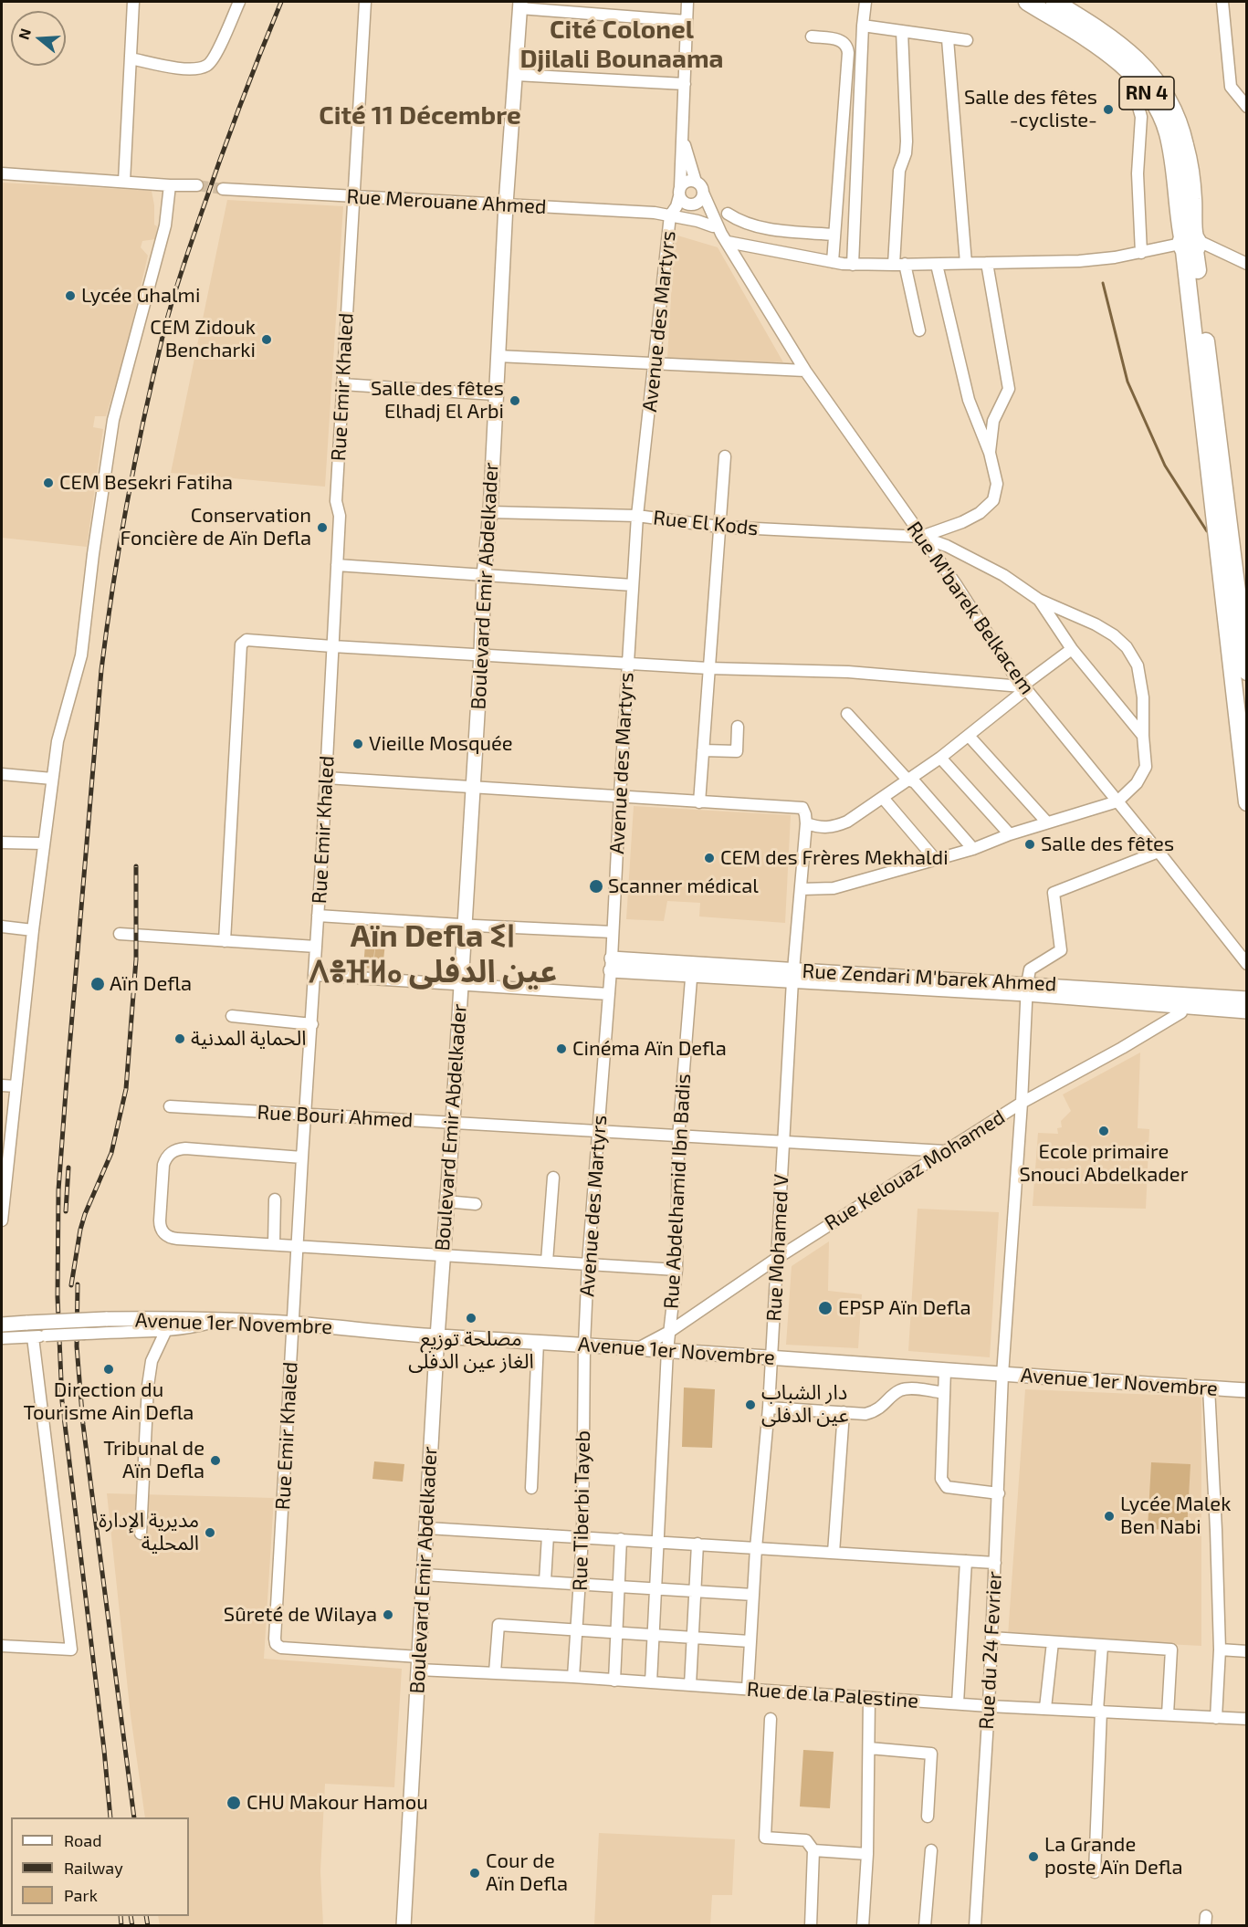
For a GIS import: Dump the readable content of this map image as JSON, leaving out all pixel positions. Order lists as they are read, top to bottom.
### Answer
{
  "streets": {
    "highway": ["RN 4"],
    "main road": ["Boulevard Emir Abdelkader", "Avenue 1er Novembre"],
    "street": [
      "Rue Merouane Ahmed",
      "Avenue des Martyrs",
      "Rue Emir Khaled",
      "Rue El Kods",
      "Rue M'barek Belkacem",
      "Rue Bouri Ahmed",
      "Rue Kelouaz Mohamed",
      "Rue Abdelhamid Ibn Badis",
      "Rue Mohamed V",
      "Rue Tiberbi Tayeb",
      "Rue du 24 Fevrier",
      "Rue de la Palestine"
    ]
  },
  "crossings": [
    ["RN 4", "Rue Merouane Ahmed"],
    ["Rue Merouane Ahmed", "Avenue des Martyrs"],
    ["Rue Merouane Ahmed", "Rue Emir Khaled"],
    ["Rue Merouane Ahmed", "Boulevard Emir Abdelkader"],
    ["Rue Merouane Ahmed", "Rue M'barek Belkacem"],
    ["Avenue des Martyrs", "Rue El Kods"],
    ["Avenue des Martyrs", "Rue M'barek Belkacem"],
    ["Avenue des Martyrs", "Rue Bouri Ahmed"],
    ["Avenue des Martyrs", "Avenue 1er Novembre"],
    ["Avenue des Martyrs", "Rue Tiberbi Tayeb"],
    ["Rue Emir Khaled", "Boulevard Emir Abdelkader"],
    ["Rue Emir Khaled", "Rue Bouri Ahmed"],
    ["Rue Emir Khaled", "Avenue 1er Novembre"],
    ["Rue Emir Khaled", "Rue de la Palestine"],
    ["Rue El Kods", "Boulevard Emir Abdelkader"],
    ["Rue El Kods", "Rue M'barek Belkacem"],
    ["Boulevard Emir Abdelkader", "Rue Bouri Ahmed"],
    ["Boulevard Emir Abdelkader", "Avenue 1er Novembre"],
    ["Boulevard Emir Abdelkader", "Rue de la Palestine"],
    ["Rue Bouri Ahmed", "Rue Kelouaz Mohamed"],
    ["Rue Bouri Ahmed", "Rue Abdelhamid Ibn Badis"],
    ["Rue Bouri Ahmed", "Rue Mohamed V"],
    ["Rue Kelouaz Mohamed", "Rue Abdelhamid Ibn Badis"],
    ["Rue Kelouaz Mohamed", "Rue Mohamed V"],
    ["Rue Kelouaz Mohamed", "Avenue 1er Novembre"],
    ["Rue Kelouaz Mohamed", "Rue du 24 Fevrier"],
    ["Rue Abdelhamid Ibn Badis", "Avenue 1er Novembre"],
    ["Rue Abdelhamid Ibn Badis", "Rue de la Palestine"],
    ["Rue Mohamed V", "Avenue 1er Novembre"],
    ["Rue Mohamed V", "Rue de la Palestine"],
    ["Avenue 1er Novembre", "Rue Tiberbi Tayeb"],
    ["Avenue 1er Novembre", "Rue du 24 Fevrier"],
    ["Rue Tiberbi Tayeb", "Rue de la Palestine"],
    ["Rue du 24 Fevrier", "Rue de la Palestine"]
  ],
  "districts": ["Cité Colonel Djilali Bounaama", "Cité 11 Décembre", "Aïn Defla ⵉⵏ ⴷⴻⴼⵍⴰ عين الدفلى"],
  "places": [
    "Salle des fêtes -cycliste-",
    "Lycée Ghalmi",
    "CEM Zidouk Bencharki",
    "Salle des fêtes Elhadj El Arbi",
    "CEM Besekri Fatiha",
    "Conservation Foncière de Aïn Defla",
    "Vieille Mosquée",
    "Salle des fêtes",
    "CEM des Frères Mekhaldi",
    "Scanner médical",
    "Aïn Defla",
    "الحماية المدنية",
    "Cinéma Aïn Defla",
    "Ecole primaire Snouci Abdelkader",
    "EPSP Aïn Defla",
    "مصلحة توزيع الغاز عين الدفلى",
    "Direction du Tourisme Ain Defla",
    "دار الشباب عين الدفلى",
    "Tribunal de Aïn Defla",
    "Lycée Malek Ben Nabi",
    "مديرية الإدارة المحلية",
    "Sûreté de Wilaya",
    "CHU Makour Hamou",
    "La Grande poste Aïn Defla",
    "Cour de Aïn Defla"
  ],
  "legend": ["Road", "Railway", "Park"],
  "north": "left"
}
